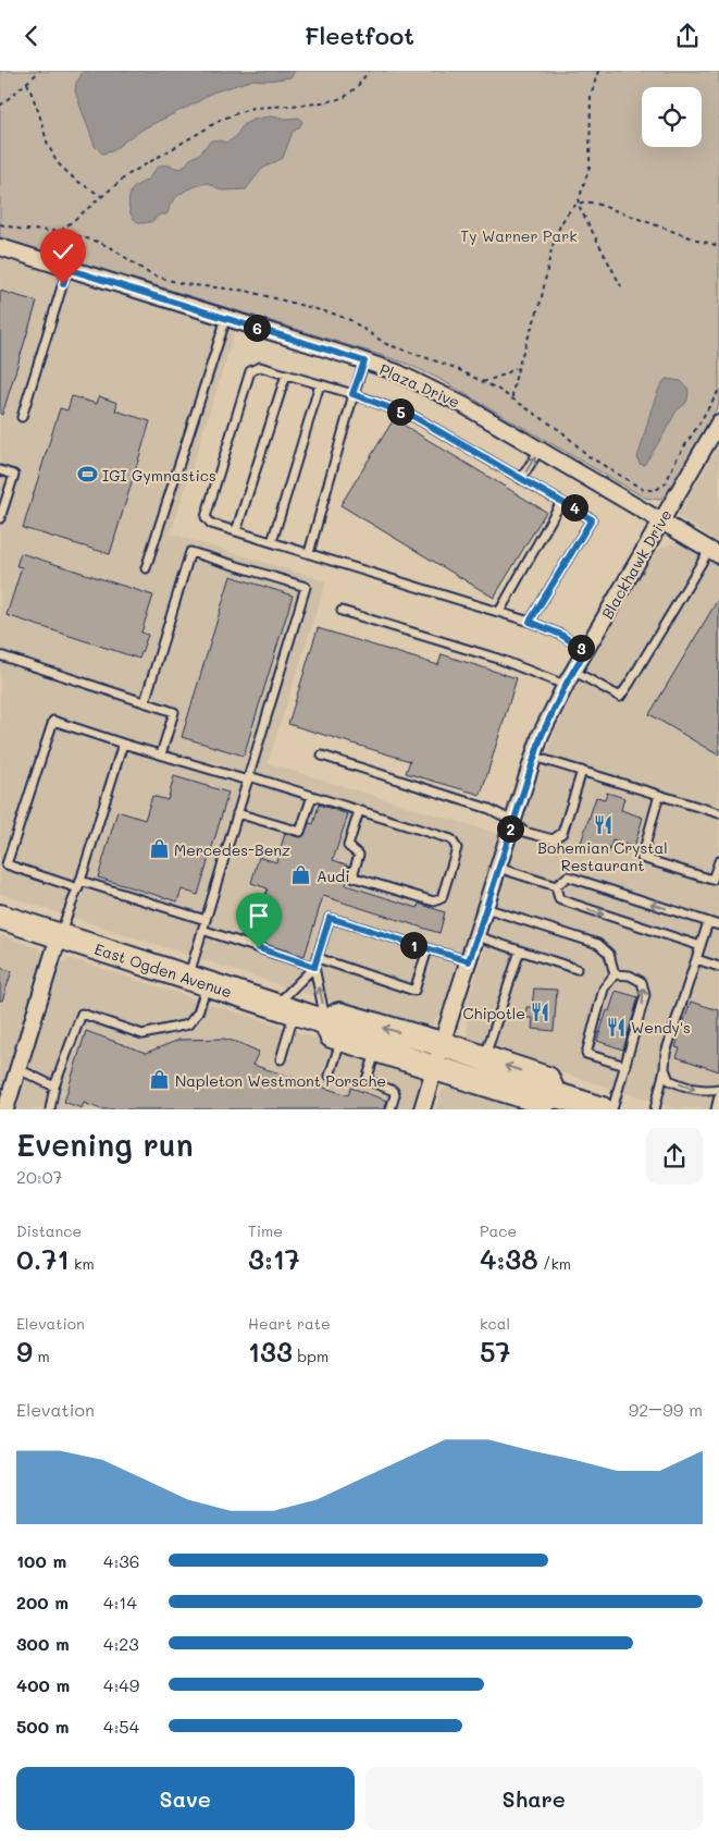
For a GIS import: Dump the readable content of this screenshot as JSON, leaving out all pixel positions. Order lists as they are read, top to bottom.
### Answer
{
  "streets": {
    "main road": ["East Ogden Avenue"],
    "street": ["Plaza Drive", "Blackhawk Drive"]
  },
  "crossings": [
    ["Plaza Drive", "Blackhawk Drive"],
    ["Blackhawk Drive", "East Ogden Avenue"]
  ],
  "parks": ["Ty Warner Park"],
  "places": {
    "sports": ["IGI Gymnastics"],
    "restaurant": ["Bohemian Crystal Restaurant", "Chipotle", "Wendy's"],
    "shop": ["Mercedes-Benz", "Audi", "Napleton Westmont Porsche"]
  },
  "page": {
    "header": "Fleetfoot",
    "pins": [
      "6",
      "5",
      "4",
      "3",
      "2",
      "1"
    ],
    "heading": ["Evening run", "20:07"],
    "stats": [
      ["Distance", "0.71 km"],
      ["Time", "3:17"],
      ["Pace", "4:38 /km"],
      ["Elevation", "9 m"],
      ["Heart rate", "133 bpm"],
      ["kcal", "57"]
    ],
    "chart": ["Elevation", "92–99 m"],
    "list": [
      {
        "name": "100 m",
        "note": "4:36"
      },
      {
        "name": "200 m",
        "note": "4:14"
      },
      {
        "name": "300 m",
        "note": "4:23"
      },
      {
        "name": "400 m",
        "note": "4:49"
      },
      {
        "name": "500 m",
        "note": "4:54"
      }
    ],
    "buttons": ["Save", "Share"]
  }
}
